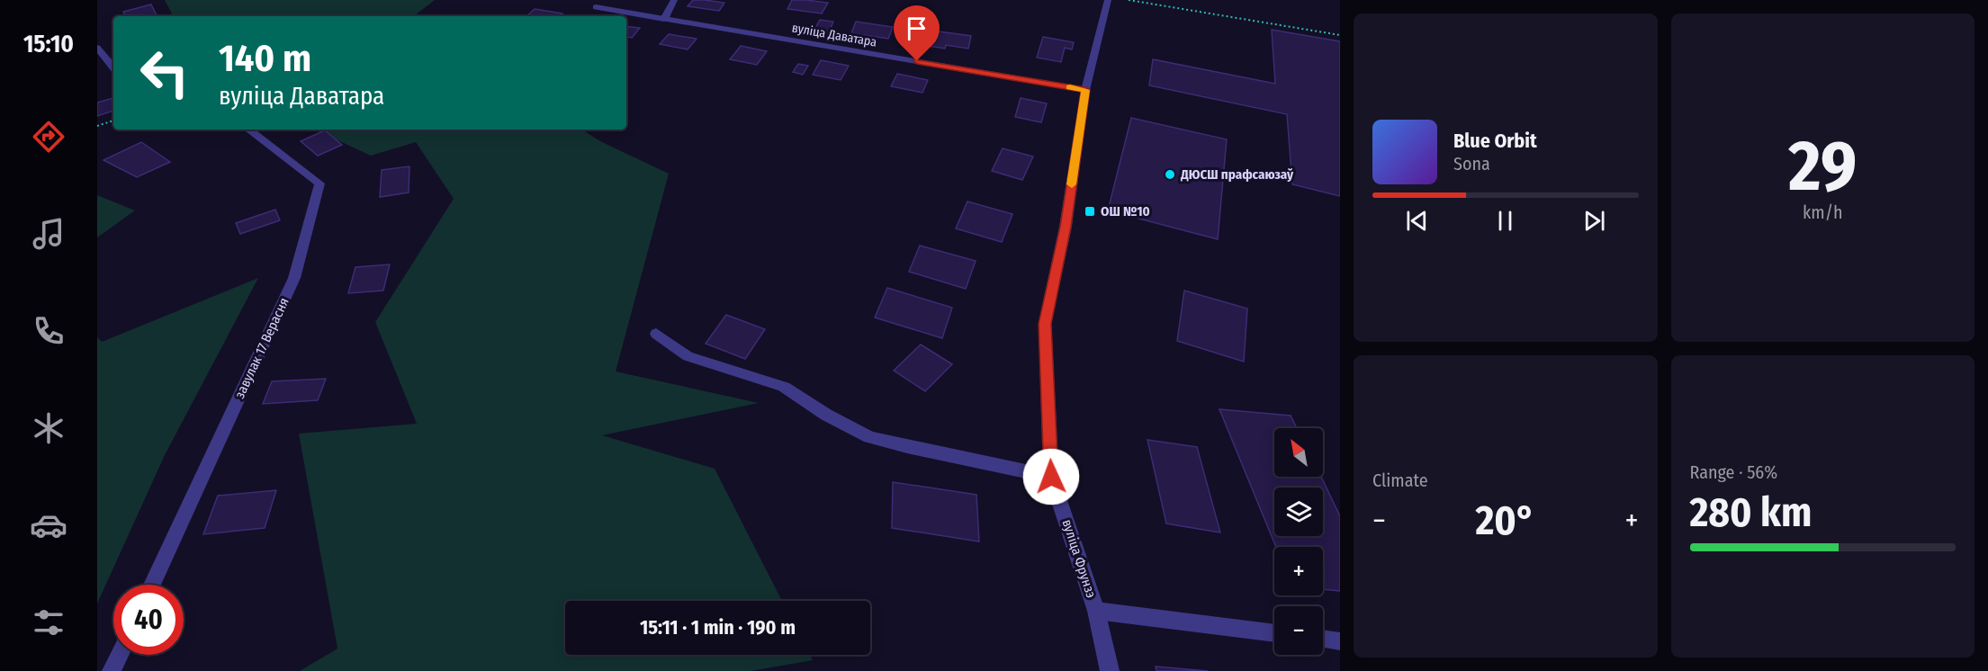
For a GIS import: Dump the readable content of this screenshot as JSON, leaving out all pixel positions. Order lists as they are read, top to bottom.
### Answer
{
  "streets": {
    "street": ["вуліца Даватара", "завулак 17 Верасня", "вуліца Фрунзэ"]
  },
  "crossings": [
    ["вуліца Даватара", "вуліца Фрунзэ"]
  ],
  "places": {
    "other": ["ДЮСШ прафсаюзаў"],
    "transit": ["ОШ №10"]
  },
  "north": "top left",
  "page": {
    "tabs": "15:10",
    "tile": [
      ["29", "km/h"],
      "Climate",
      ["Range · 56%", "280 km"]
    ],
    "turn": ["140 m", "вуліца Даватара"],
    "song": ["Blue Orbit", "Sona"],
    "map_buttons": ["+", "−"],
    "heat": ["−", "20°", "+"],
    "limit": "40",
    "trip": "15:11 · 1 min · 190 m"
  }
}
